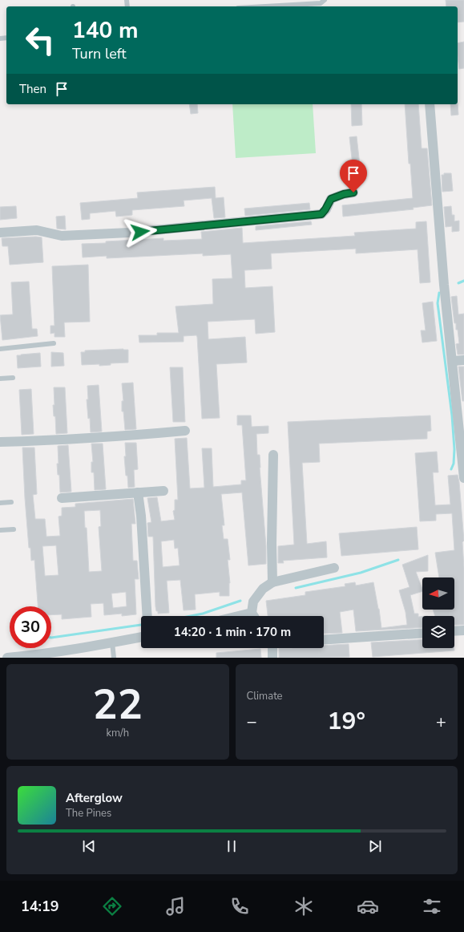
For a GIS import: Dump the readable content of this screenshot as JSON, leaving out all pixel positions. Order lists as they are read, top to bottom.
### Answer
{
  "north": "left",
  "page": {
    "turn": ["140 m", "Turn left"],
    "then": "Then",
    "limit": "30",
    "trip": "14:20 · 1 min · 170 m",
    "tile": [
      ["22", "km/h"],
      "Climate"
    ],
    "heat": ["−", "19°", "+"],
    "song": ["Afterglow", "The Pines"],
    "tabs": "14:19"
  }
}
